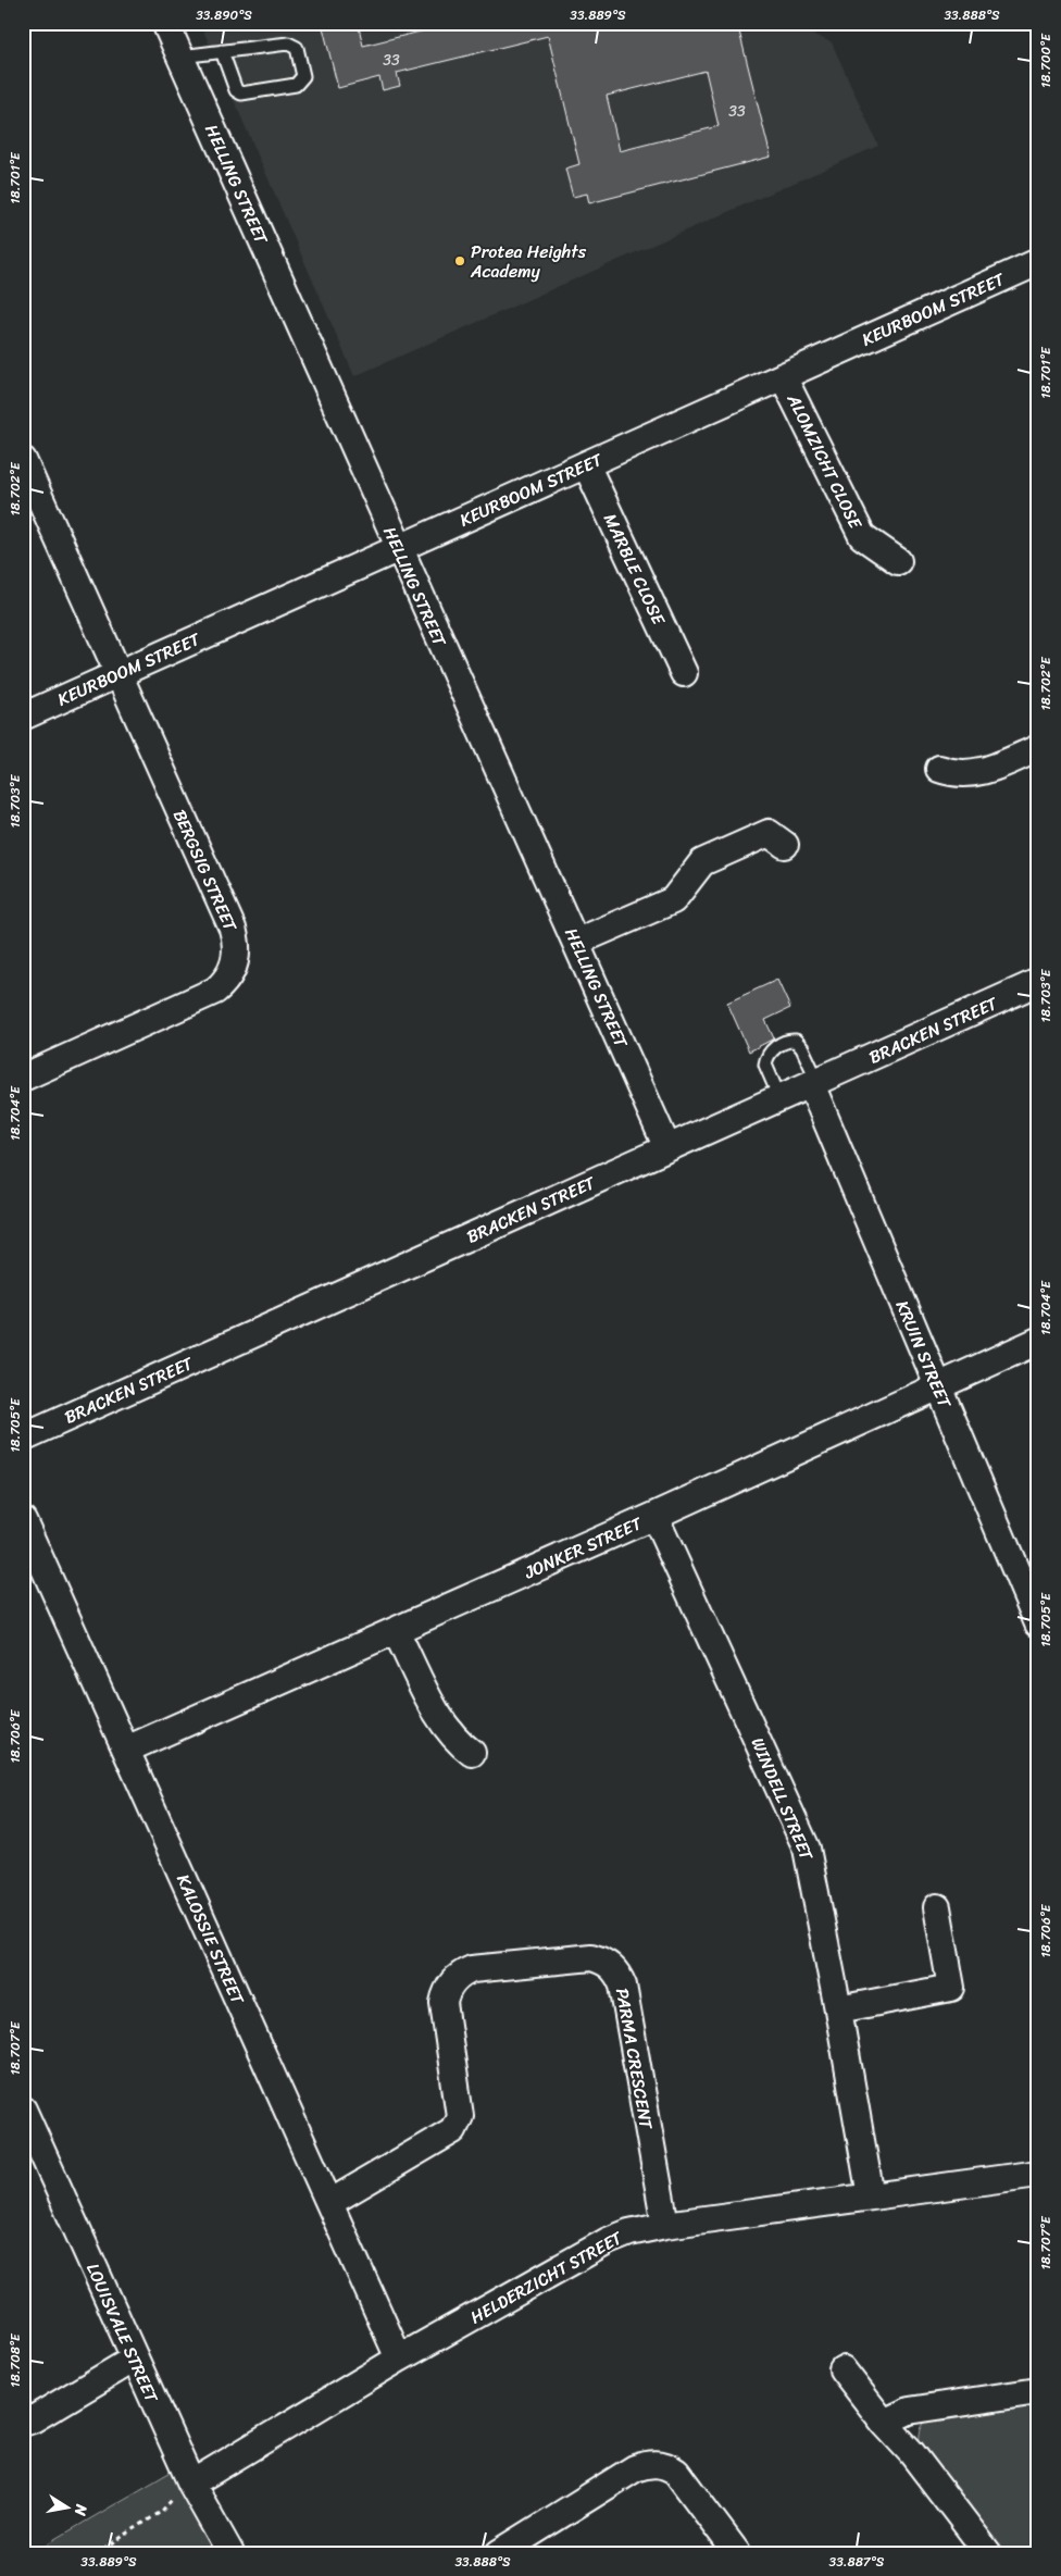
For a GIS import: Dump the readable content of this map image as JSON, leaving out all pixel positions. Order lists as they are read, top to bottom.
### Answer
{
  "streets": {
    "street": [
      "HELLING STREET",
      "KEURBOOM STREET",
      "ALOMZICHT CLOSE",
      "MARBLE CLOSE",
      "BERGSIG STREET",
      "BRACKEN STREET",
      "KRUIN STREET",
      "JONKER STREET",
      "WINDELL STREET",
      "KALOSSIE STREET",
      "PARMA CRESCENT",
      "HELDERZICHT STREET",
      "LOUISVALE STREET"
    ]
  },
  "crossings": [
    ["HELLING STREET", "KEURBOOM STREET"],
    ["HELLING STREET", "BRACKEN STREET"],
    ["KEURBOOM STREET", "ALOMZICHT CLOSE"],
    ["KEURBOOM STREET", "MARBLE CLOSE"],
    ["KEURBOOM STREET", "BERGSIG STREET"],
    ["BRACKEN STREET", "KRUIN STREET"],
    ["KRUIN STREET", "JONKER STREET"],
    ["JONKER STREET", "WINDELL STREET"],
    ["JONKER STREET", "KALOSSIE STREET"],
    ["WINDELL STREET", "HELDERZICHT STREET"],
    ["KALOSSIE STREET", "PARMA CRESCENT"],
    ["KALOSSIE STREET", "HELDERZICHT STREET"],
    ["PARMA CRESCENT", "HELDERZICHT STREET"],
    ["HELDERZICHT STREET", "LOUISVALE STREET"]
  ],
  "places": ["Protea Heights Academy"],
  "house_numbers": ["33", "33"],
  "north": "right",
  "coordinates": [
    "33.890°S",
    "33.889°S",
    "33.888°S",
    "18.700°E",
    "18.701°E",
    "18.702°E",
    "18.703°E",
    "18.704°E",
    "18.705°E",
    "18.706°E",
    "18.707°E",
    "18.708°E",
    "33.887°S"
  ]
}
